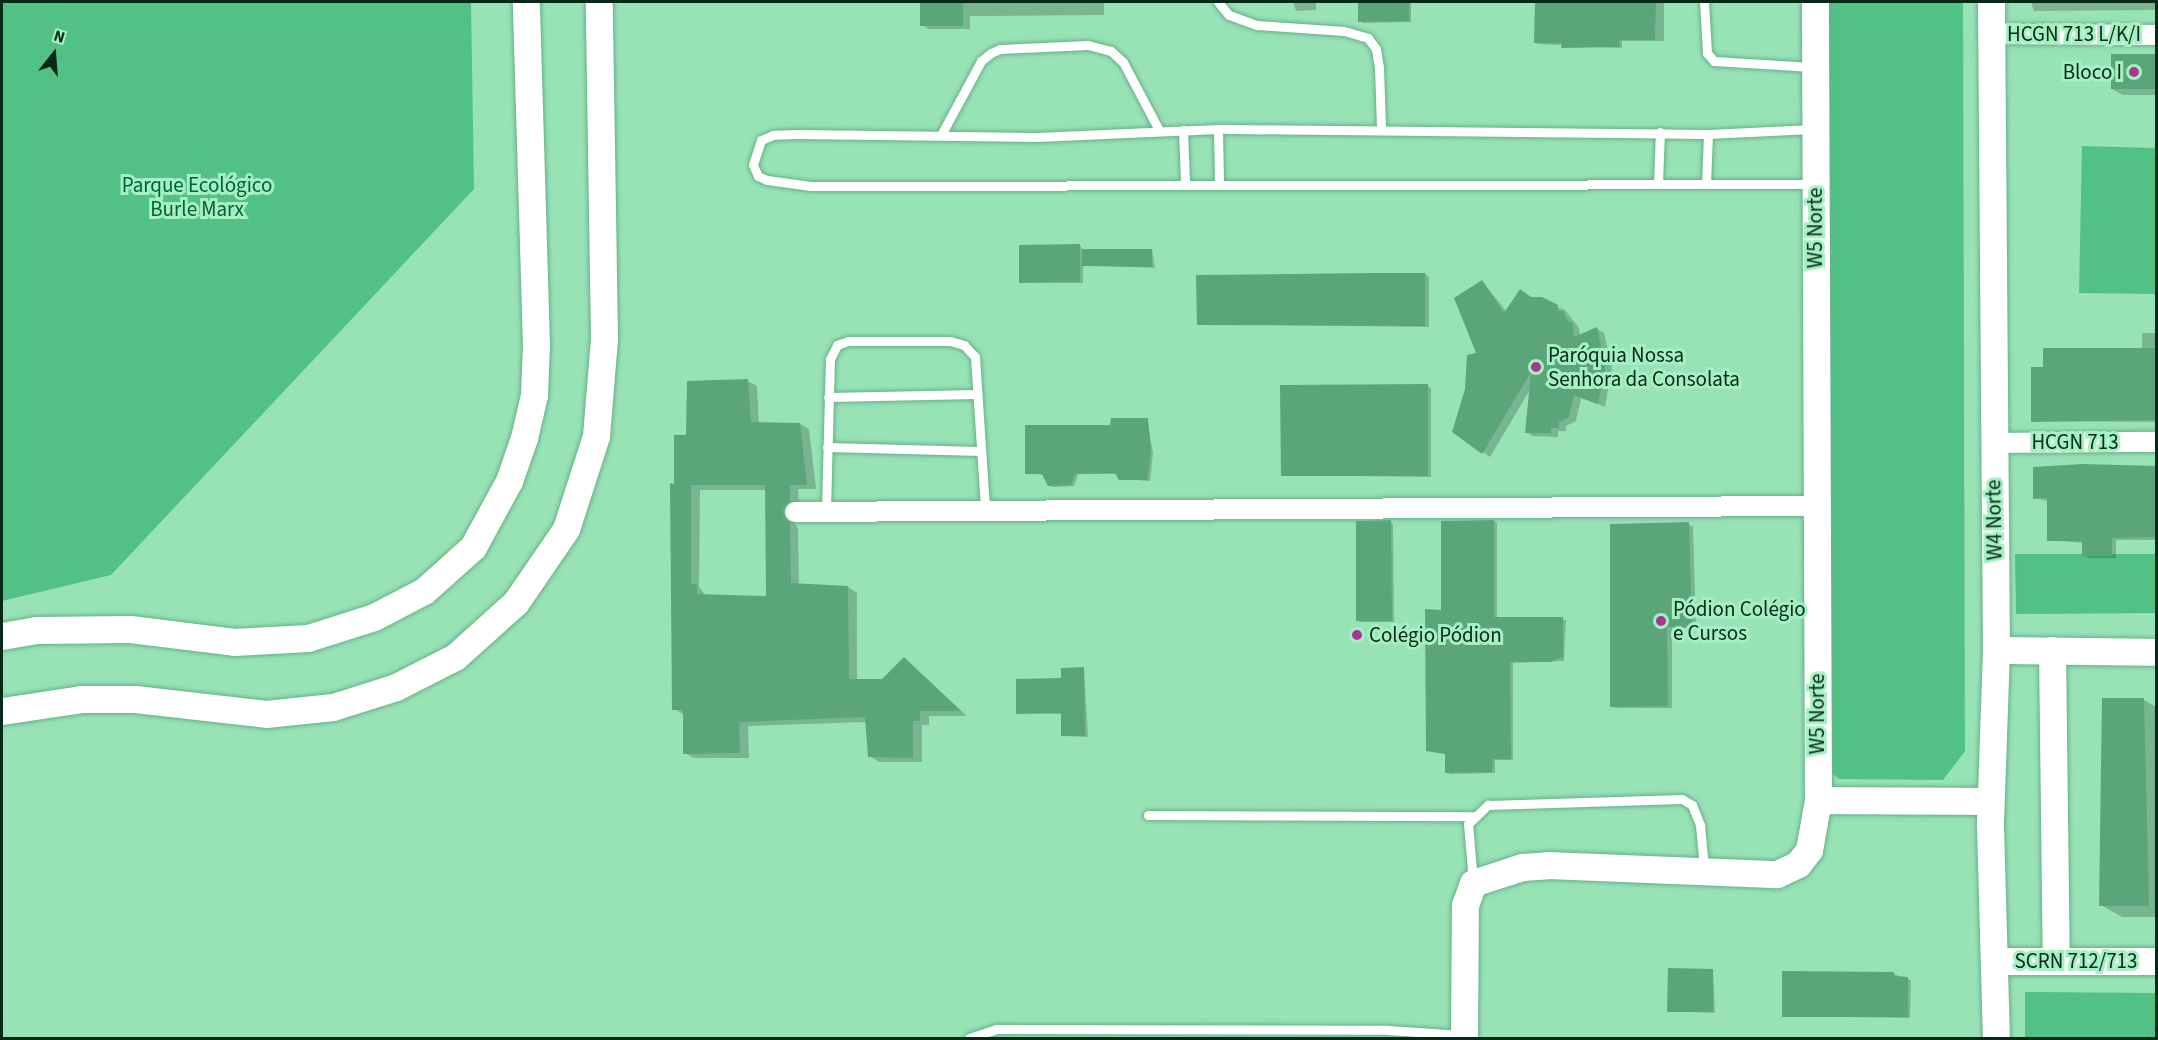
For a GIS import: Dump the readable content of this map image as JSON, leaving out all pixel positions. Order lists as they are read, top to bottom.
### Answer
{
  "streets": {
    "street": [
      "HCGN 713 L/K/I",
      "W5 Norte",
      "HCGN 713",
      "W4 Norte",
      "SCRN 712/713"
    ]
  },
  "crossings": [
    ["HCGN 713 L/K/I", "W4 Norte"],
    ["HCGN 713", "W4 Norte"],
    ["W4 Norte", "SCRN 712/713"]
  ],
  "parks": ["Parque Ecológico Burle Marx"],
  "places": [
    "Bloco I",
    "Paróquia Nossa Senhora da Consolata",
    "Pódion Colégio e Cursos",
    "Colégio Pódion"
  ],
  "north": "top"
}
